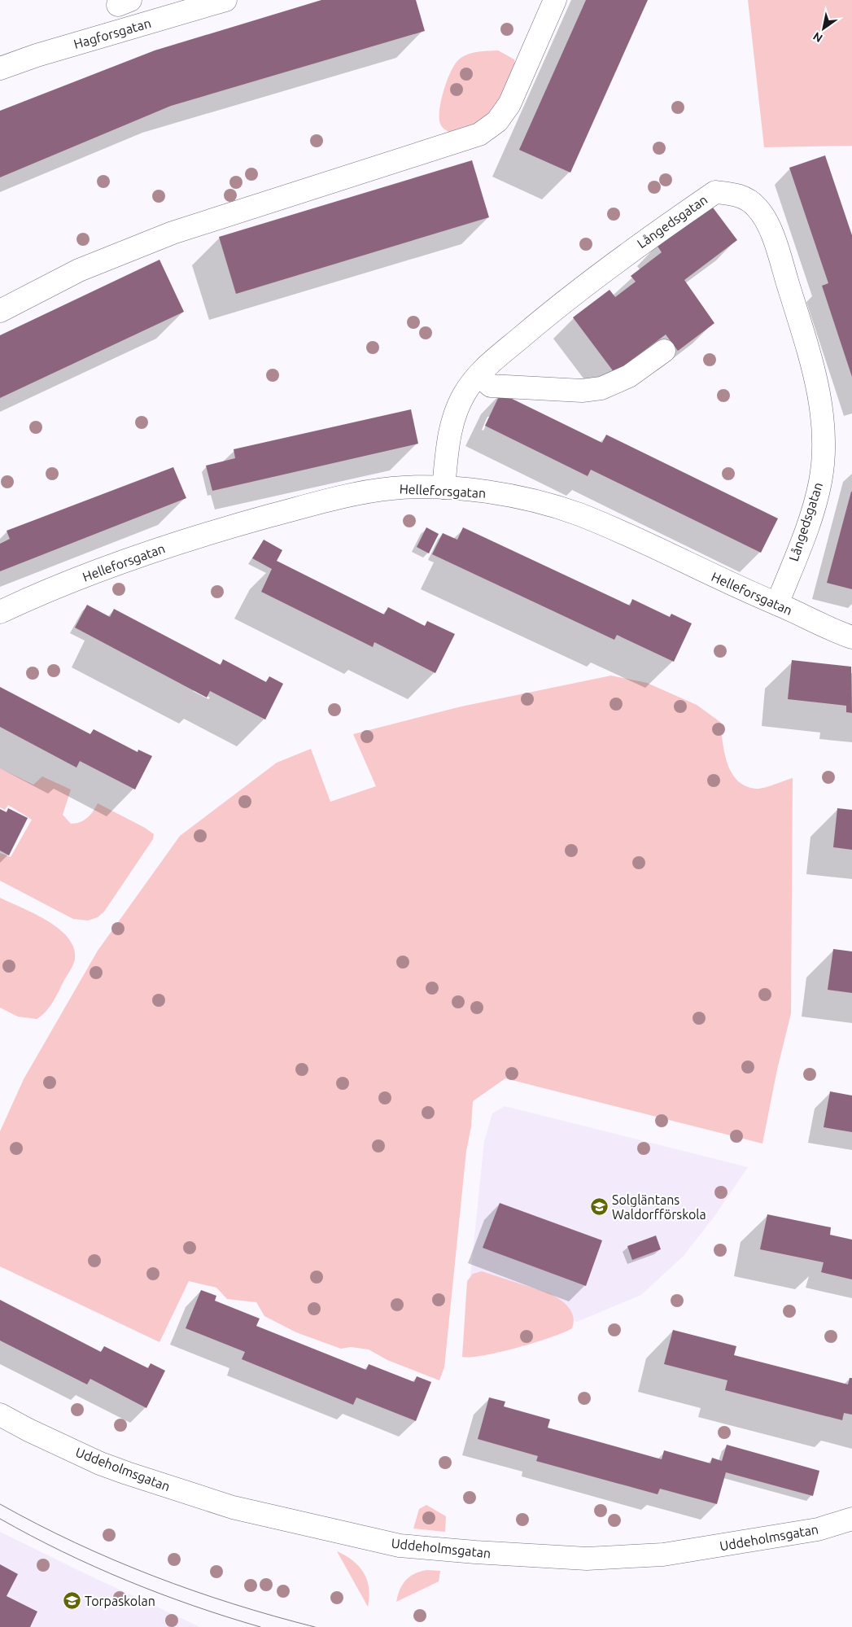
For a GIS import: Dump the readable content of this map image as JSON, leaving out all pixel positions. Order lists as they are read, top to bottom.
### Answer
{
  "streets": {
    "street": [
      "Hagforsgatan",
      "Långedsgatan",
      "Helleforsgatan",
      "Uddeholmsgatan"
    ]
  },
  "crossings": [
    ["Långedsgatan", "Helleforsgatan"]
  ],
  "places": {
    "school or university": ["Solgläntans Waldorfförskola", "Torpaskolan"]
  },
  "north": "bottom left"
}
